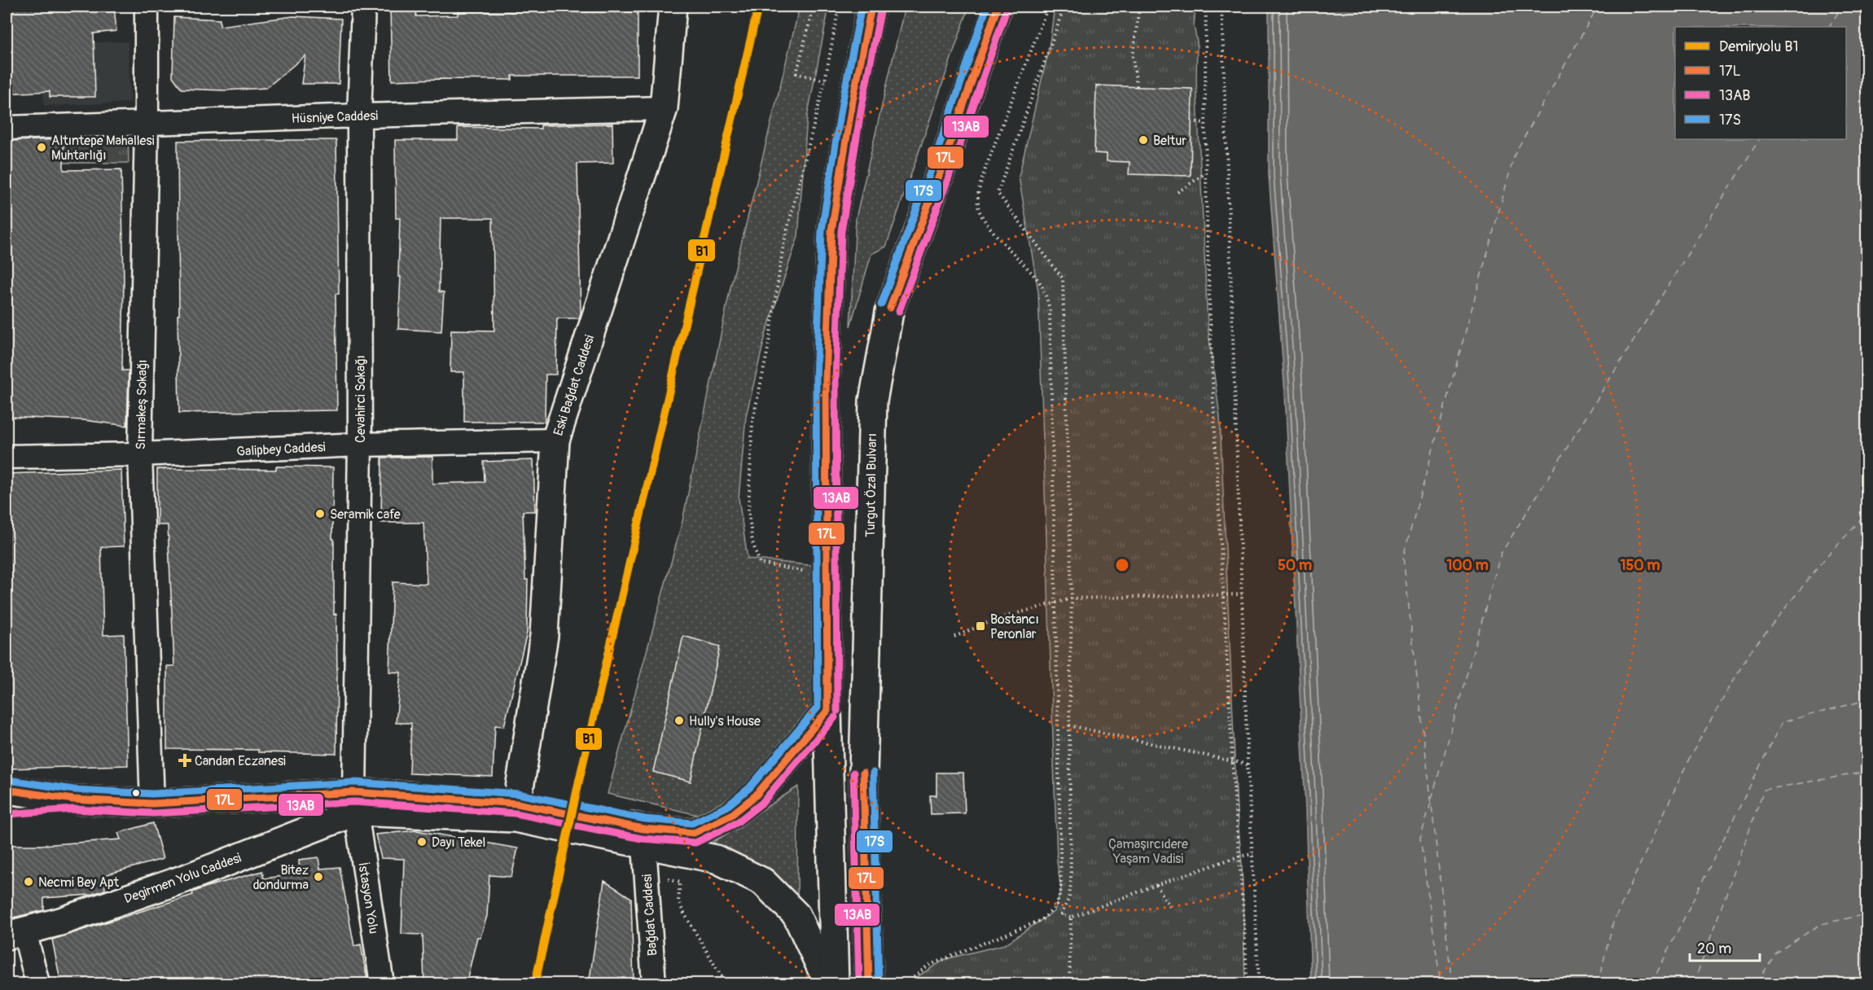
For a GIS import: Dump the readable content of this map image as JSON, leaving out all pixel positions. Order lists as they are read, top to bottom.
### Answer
{
  "streets": {
    "main road": ["Eski Bağdat Caddesi", "Turgut Özal Bulvarı", "Degirmen Yolu Caddesi"],
    "street": [
      "Hüsniye Caddesi",
      "Cevahirci Sokağı",
      "Sırmakeş Sokağı",
      "Galipbey Caddesi",
      "İstasyon Yolu",
      "Bağdat Caddesi"
    ]
  },
  "crossings": [
    ["Hüsniye Caddesi", "Eski Bağdat Caddesi"],
    ["Hüsniye Caddesi", "Cevahirci Sokağı"],
    ["Hüsniye Caddesi", "Sırmakeş Sokağı"],
    ["Eski Bağdat Caddesi", "Galipbey Caddesi"],
    ["Cevahirci Sokağı", "Galipbey Caddesi"],
    ["Cevahirci Sokağı", "Degirmen Yolu Caddesi"],
    ["Cevahirci Sokağı", "İstasyon Yolu"],
    ["Sırmakeş Sokağı", "Galipbey Caddesi"],
    ["Degirmen Yolu Caddesi", "İstasyon Yolu"]
  ],
  "parks": ["Çamaşırcıdere Yaşam Vadisi"],
  "places": {
    "other": [
      "Beltur",
      "Altıntepe Mahallesi Muhtarlığı",
      "Seramik cafe",
      "Hully's House",
      "Dayı Tekel",
      "Bitez dondurma",
      "Necmi Bey Apt"
    ],
    "transit": ["Bostancı Peronlar"],
    "health": ["Candan Eczanesi"]
  },
  "lines": [
    "rail line B1",
    "transit line 17L",
    "transit line 17S",
    "transit line 13AB"
  ],
  "legend": [
    "Demiryolu B1",
    "17L",
    "13AB",
    "17S"
  ],
  "scale_bar": "20 m",
  "rings": ["50 m", "100 m", "150 m"]
}
